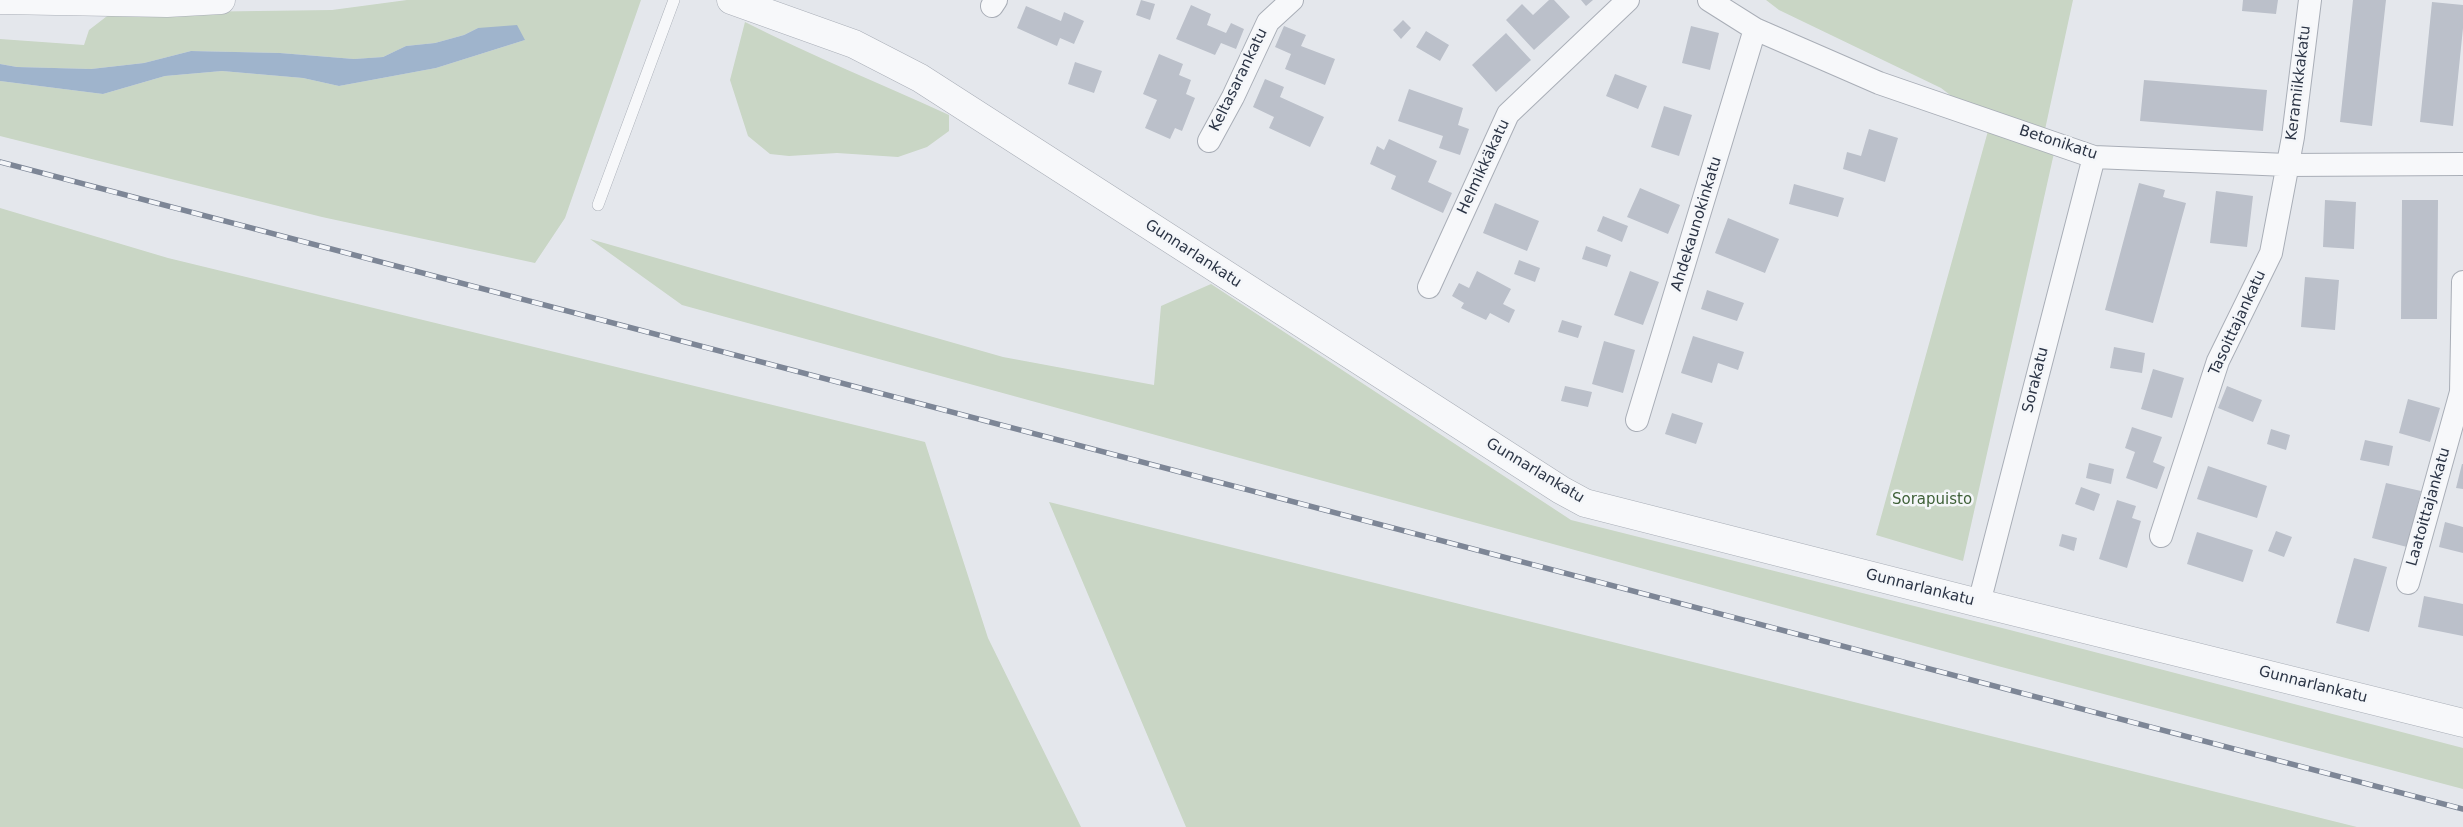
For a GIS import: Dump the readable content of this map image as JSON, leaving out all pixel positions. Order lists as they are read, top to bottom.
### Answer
{
  "streets": {
    "street": [
      "Keltasarankatu",
      "Keramiikkakatu",
      "Betonikatu",
      "Helmikkäkatu",
      "Ahdekaunokinkatu",
      "Gunnarlankatu",
      "Tasoittajankatu",
      "Sorakatu",
      "Laatoittajankatu"
    ]
  },
  "crossings": [
    ["Keramiikkakatu", "Betonikatu"],
    ["Keramiikkakatu", "Tasoittajankatu"],
    ["Betonikatu", "Ahdekaunokinkatu"],
    ["Betonikatu", "Tasoittajankatu"],
    ["Betonikatu", "Sorakatu"],
    ["Gunnarlankatu", "Sorakatu"]
  ],
  "parks": ["Sorapuisto"]
}
